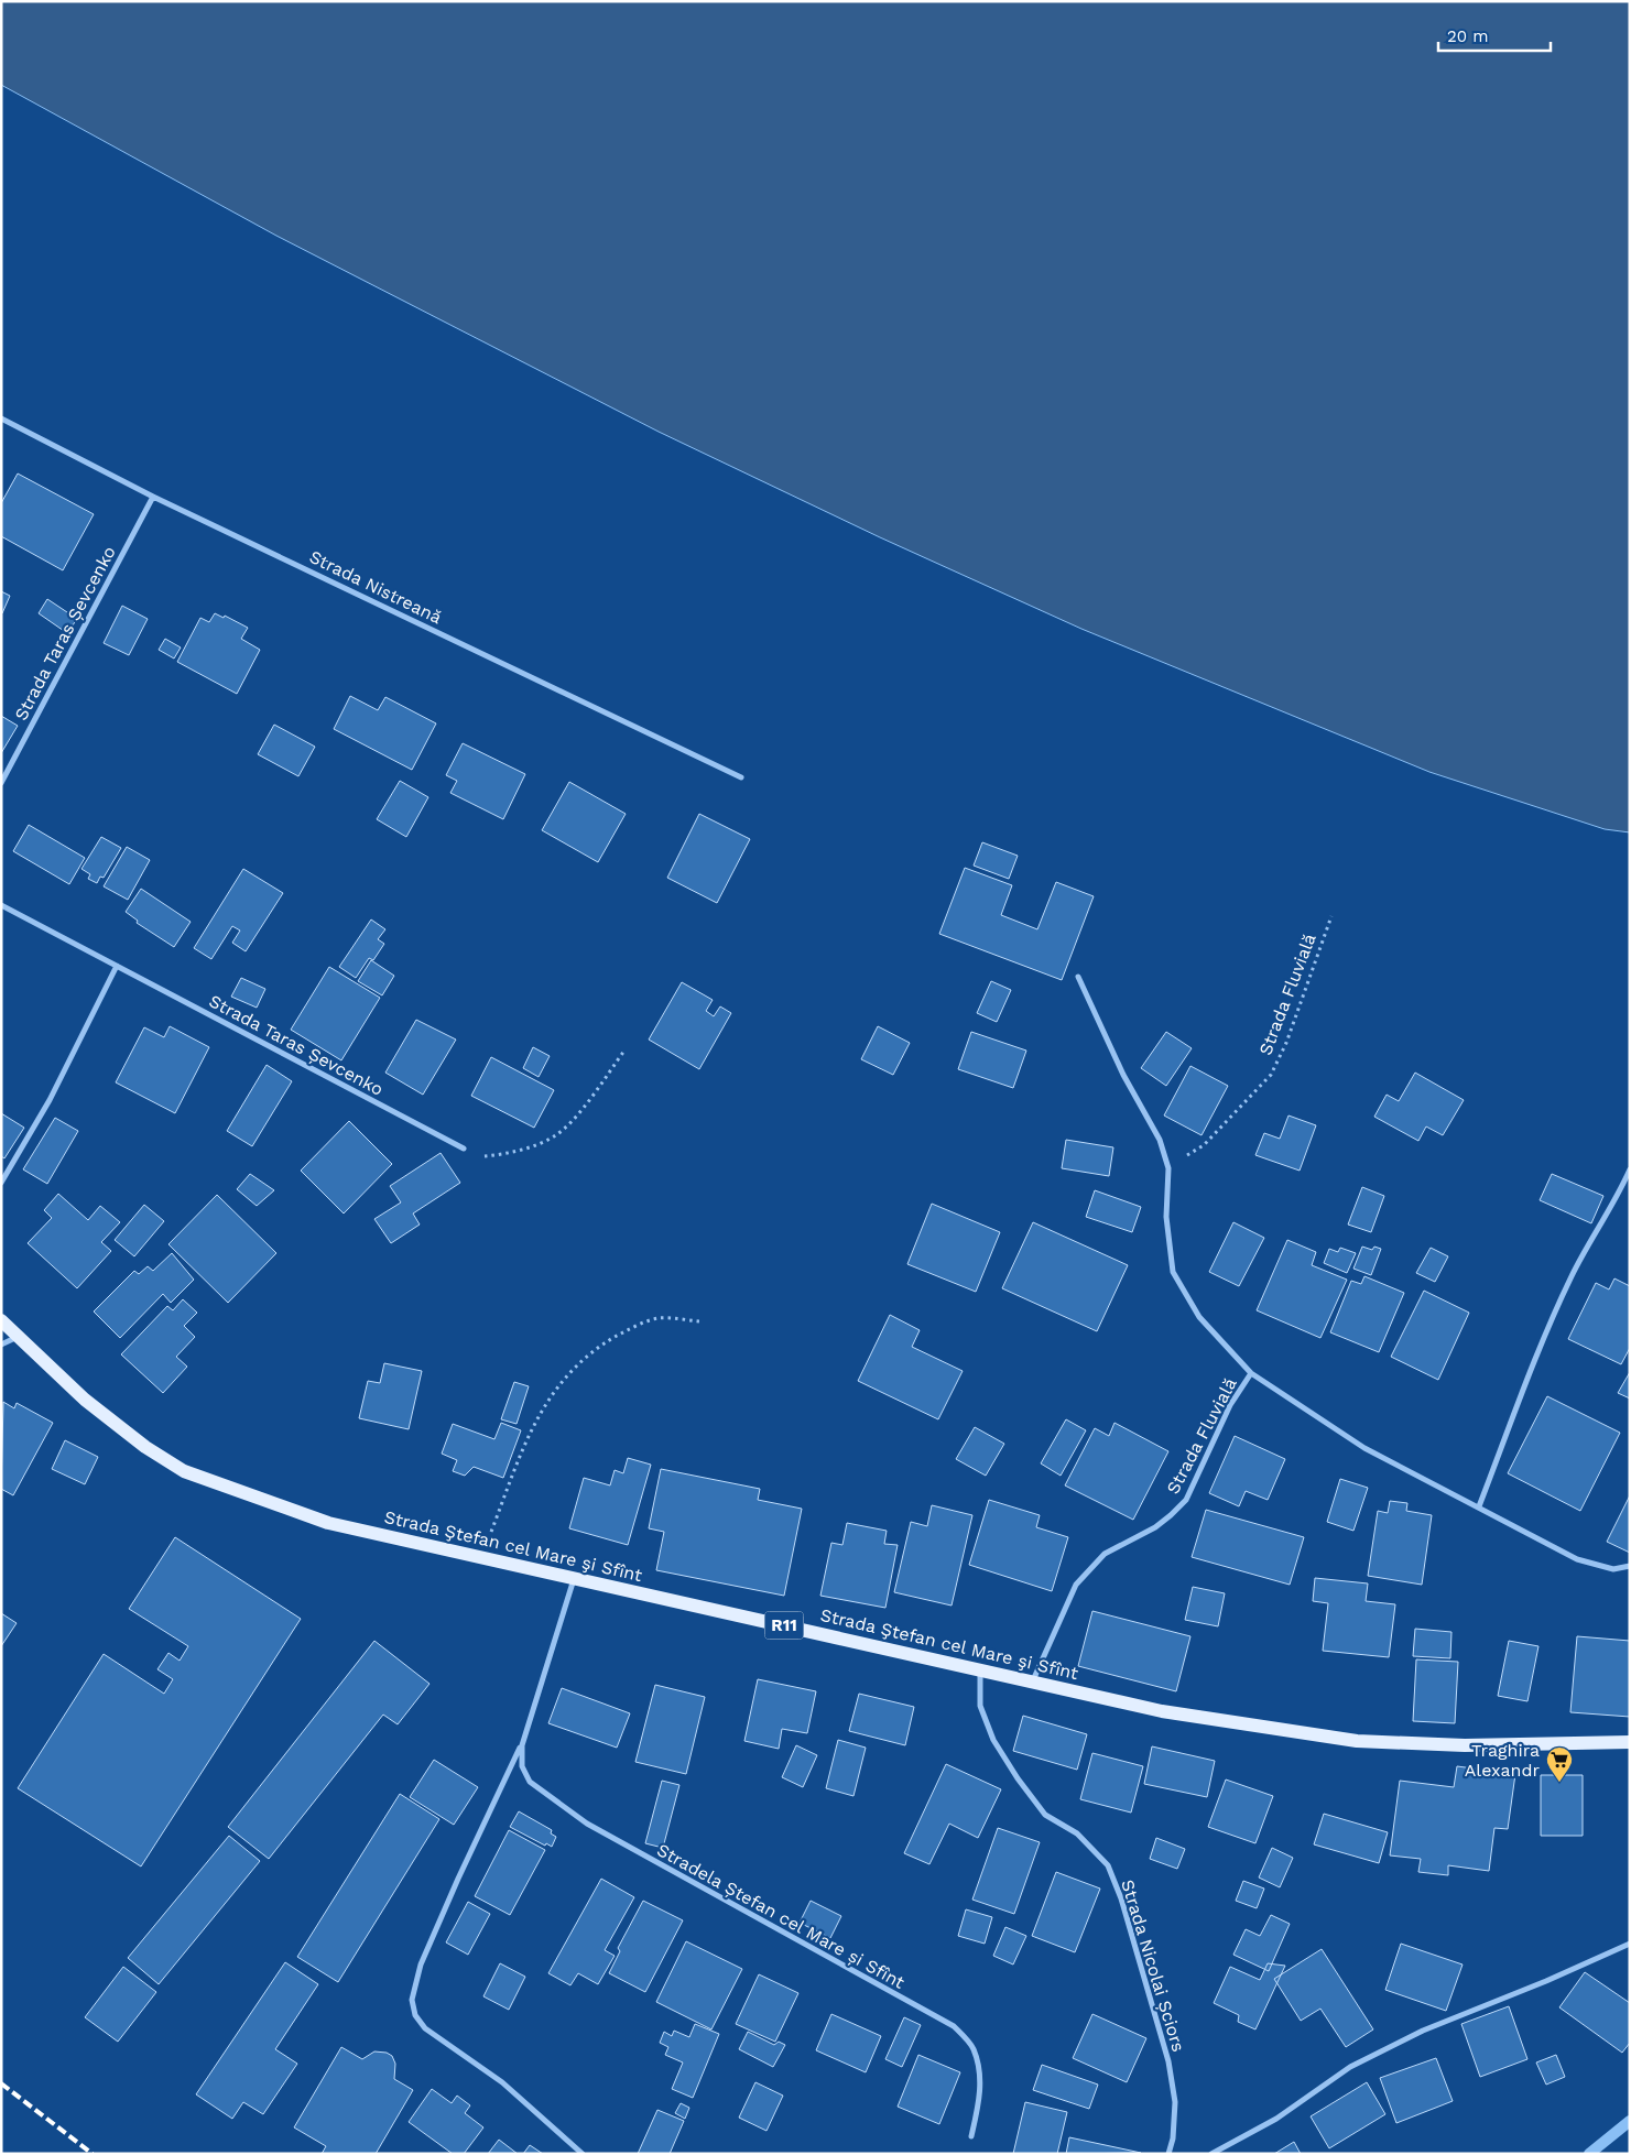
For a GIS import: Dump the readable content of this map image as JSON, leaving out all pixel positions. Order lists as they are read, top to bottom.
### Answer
{
  "streets": {
    "main road": ["Strada Ştefan cel Mare şi Sfînt", "R11"],
    "street": [
      "Strada Nistreană",
      "Strada Taras Șevcenko",
      "Strada Fluvială",
      "Stradela Ștefan cel Mare și Sfînt",
      "Strada Nicolai Șciors"
    ]
  },
  "crossings": [
    ["Strada Nistreană", "Strada Taras Șevcenko"],
    ["Strada Fluvială", "Strada Ştefan cel Mare şi Sfînt"],
    ["Strada Ştefan cel Mare şi Sfînt", "Stradela Ștefan cel Mare și Sfînt"],
    ["Strada Ştefan cel Mare şi Sfînt", "Strada Nicolai Șciors"]
  ],
  "places": {
    "supermarket": ["Traghira Alexandr"]
  },
  "scale_bar": "20 m"
}
